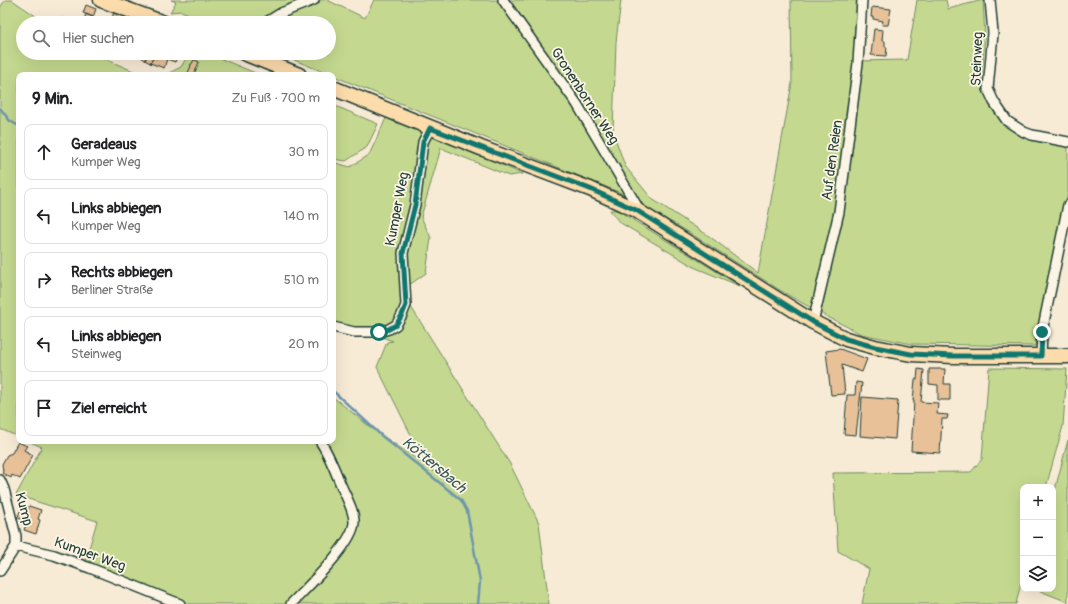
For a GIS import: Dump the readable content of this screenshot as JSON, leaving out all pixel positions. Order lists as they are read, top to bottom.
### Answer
{
  "streets": {
    "street": [
      "Steinweg",
      "Gronenborner Weg",
      "Auf den Reien",
      "Kumper Weg",
      "Kump"
    ]
  },
  "crossings": [
    ["Kumper Weg", "Kump"]
  ],
  "water": ["Köttersbach"],
  "page": {
    "search": "Hier suchen",
    "heading": ["9 Min.", "Zu Fuß · 700 m"],
    "list": [
      ["Geradeaus", "Kumper Weg", "30 m"],
      ["Links abbiegen", "Kumper Weg", "140 m"],
      ["Rechts abbiegen", "Berliner Straße", "510 m"],
      ["Links abbiegen", "Steinweg", "20 m"],
      "Ziel erreicht"
    ],
    "map_buttons": ["+", "−"]
  }
}
